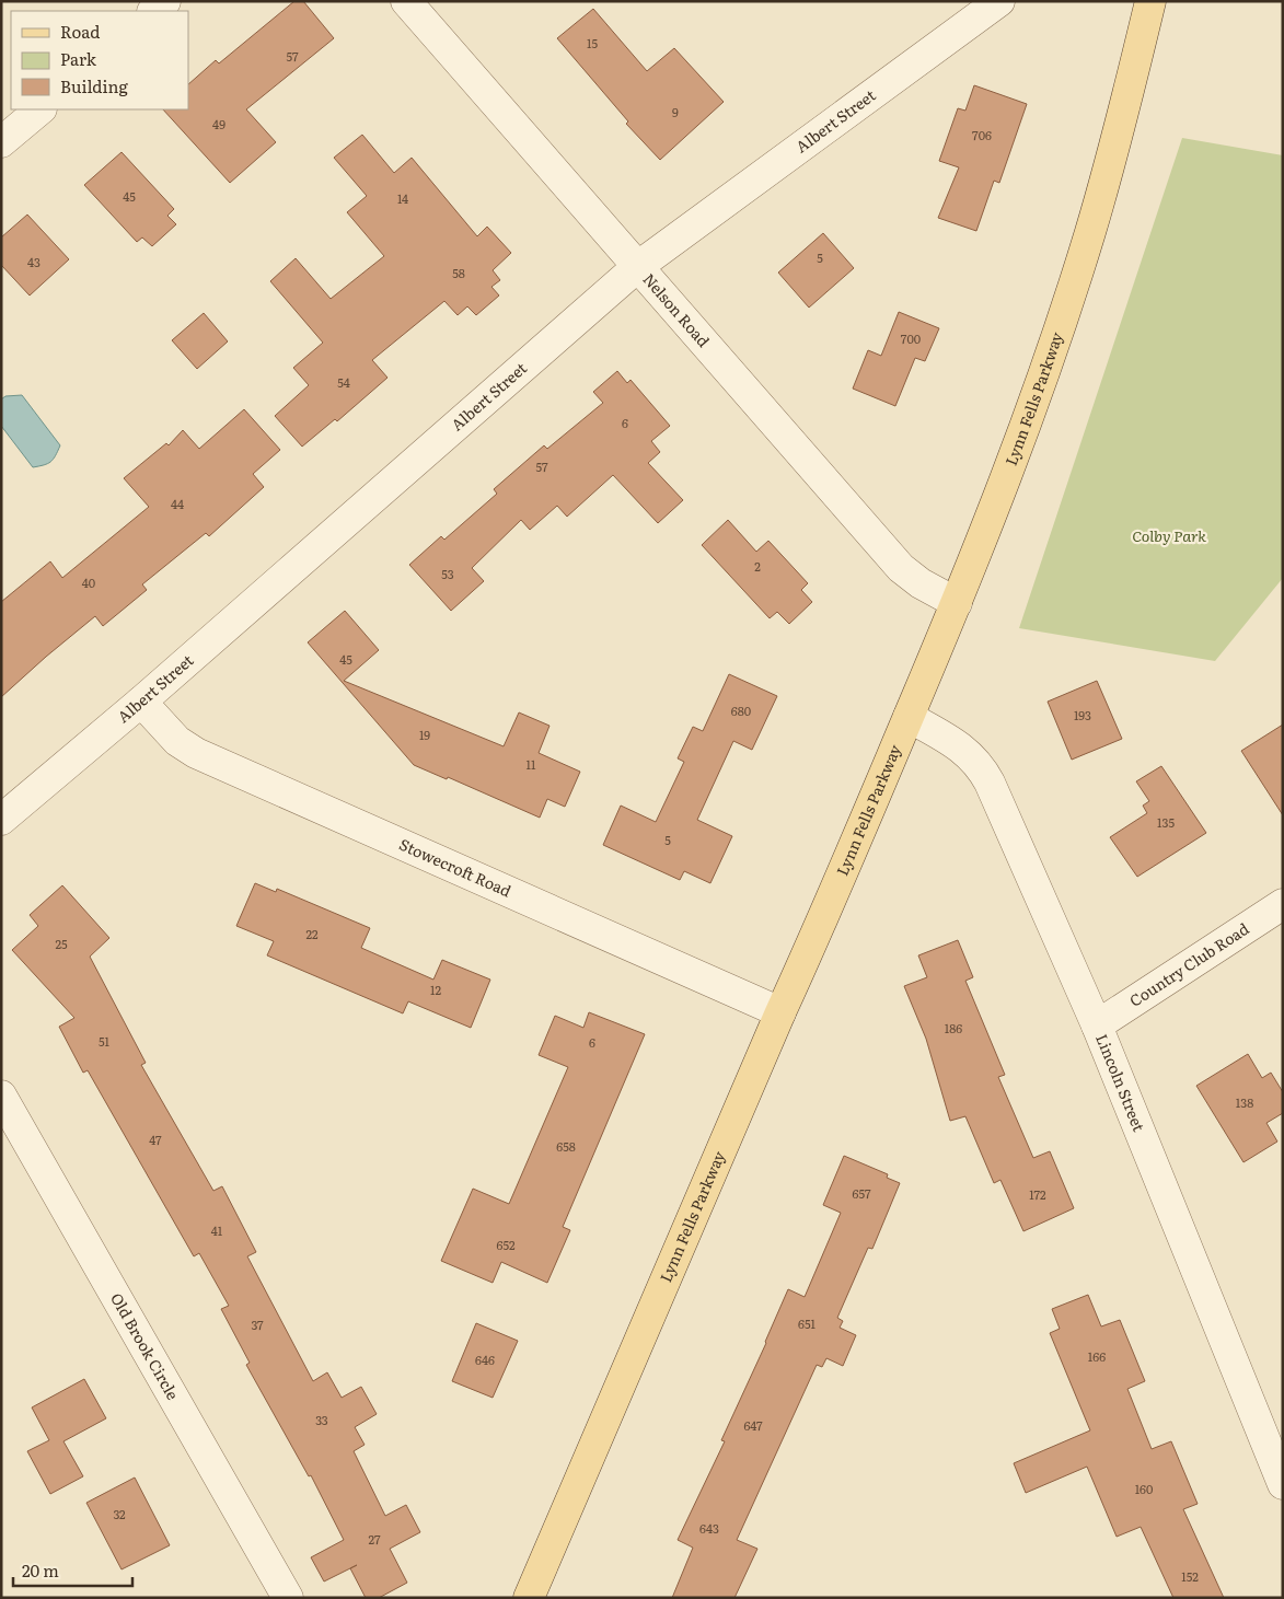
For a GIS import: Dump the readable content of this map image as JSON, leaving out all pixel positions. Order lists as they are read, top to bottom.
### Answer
{
  "streets": {
    "main road": ["Lynn Fells Parkway"],
    "street": [
      "Albert Street",
      "Nelson Road",
      "Stowecroft Road",
      "Country Club Road",
      "Lincoln Street",
      "Old Brook Circle"
    ]
  },
  "crossings": [
    ["Albert Street", "Nelson Road"],
    ["Albert Street", "Stowecroft Road"],
    ["Nelson Road", "Lynn Fells Parkway"],
    ["Lynn Fells Parkway", "Stowecroft Road"],
    ["Lynn Fells Parkway", "Lincoln Street"],
    ["Country Club Road", "Lincoln Street"]
  ],
  "parks": ["Colby Park"],
  "house_numbers": [
    "15",
    "57",
    "9",
    "49",
    "706",
    "45",
    "14",
    "5",
    "43",
    "58",
    "700",
    "54",
    "6",
    "57",
    "44",
    "2",
    "53",
    "40",
    "45",
    "680",
    "193",
    "19",
    "11",
    "135",
    "5",
    "22",
    "25",
    "12",
    "186",
    "51",
    "6",
    "138",
    "47",
    "658",
    "657",
    "172",
    "41",
    "652",
    "651",
    "37",
    "166",
    "646",
    "33",
    "647",
    "160",
    "32",
    "643",
    "27",
    "152"
  ],
  "legend": ["Road", "Park", "Building"],
  "scale_bar": "20 m"
}
